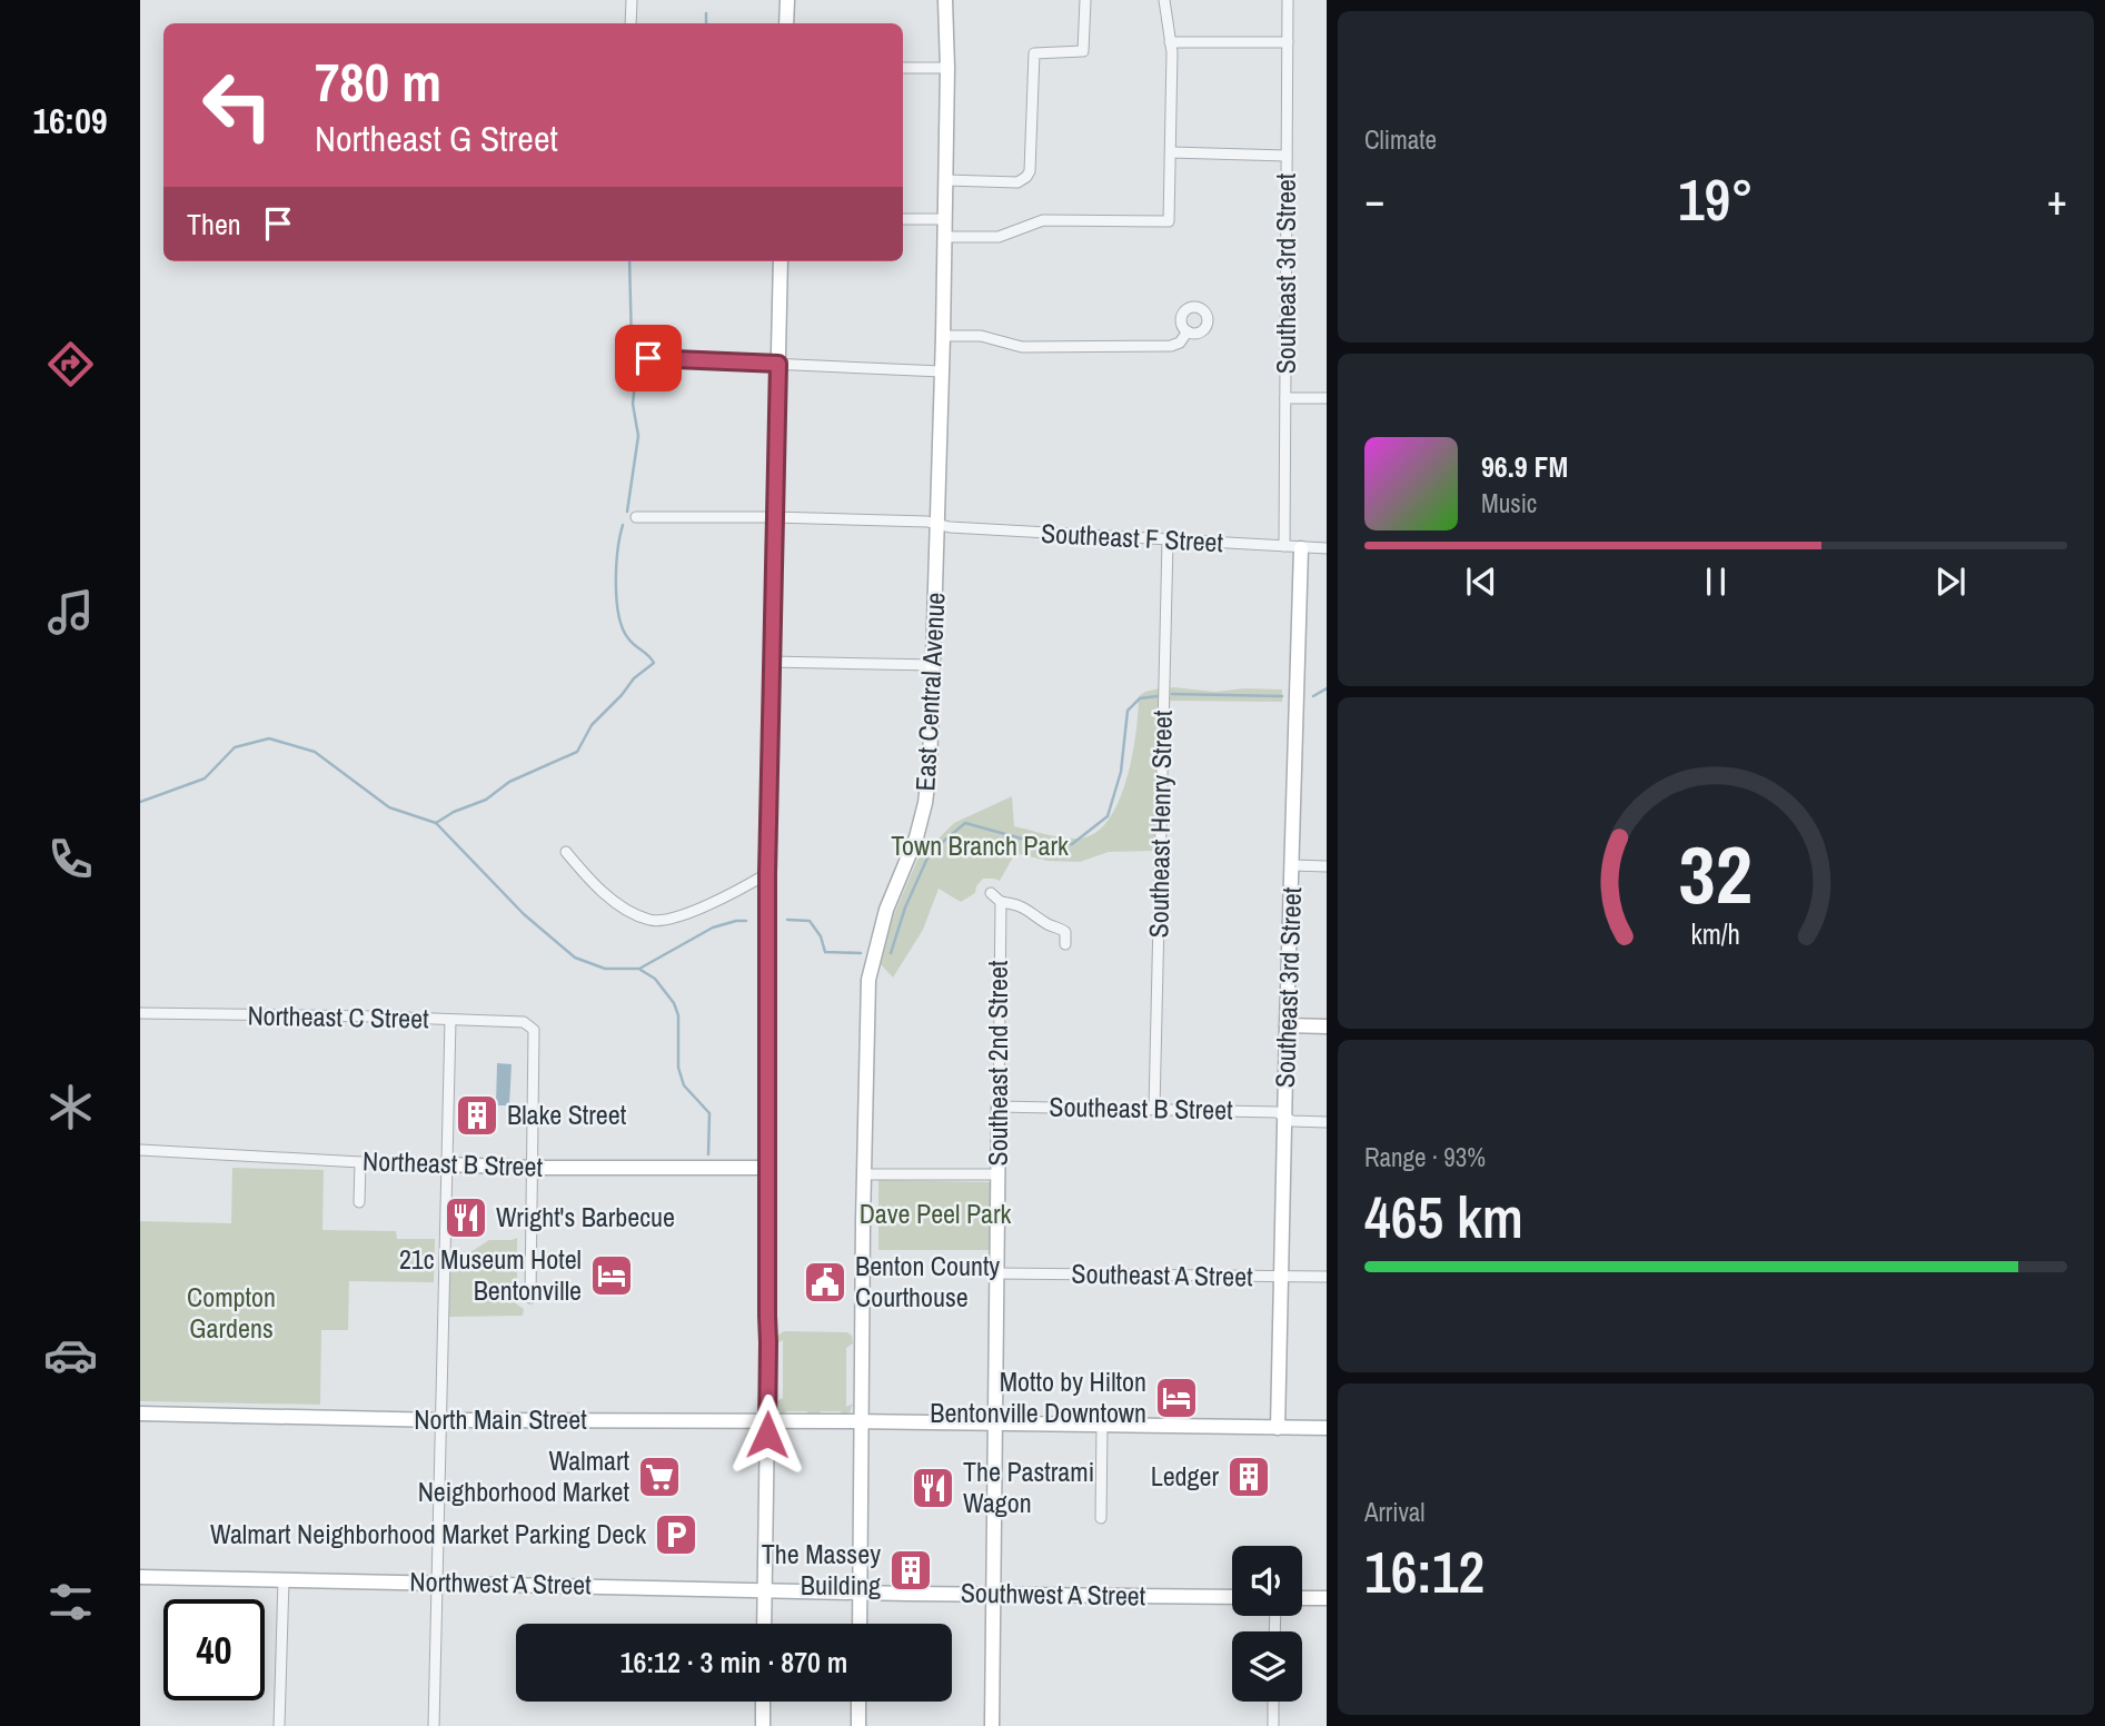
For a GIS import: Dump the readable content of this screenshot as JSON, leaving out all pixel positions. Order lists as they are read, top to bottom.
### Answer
{
  "streets": {
    "street": [
      "Southeast 3rd Street",
      "Southeast F Street",
      "East Central Avenue",
      "Southeast Henry Street",
      "Northeast C Street",
      "Southeast 2nd Street",
      "Southeast B Street",
      "Northeast B Street",
      "Southeast A Street",
      "North Main Street",
      "Northwest A Street",
      "Southwest A Street"
    ]
  },
  "crossings": [
    ["Southeast 3rd Street", "Southeast F Street"],
    ["Southeast 3rd Street", "Southeast B Street"],
    ["Southeast 3rd Street", "Southeast A Street"],
    ["Southeast 3rd Street", "North Main Street"],
    ["Southeast F Street", "East Central Avenue"],
    ["Southeast F Street", "Southeast Henry Street"],
    ["East Central Avenue", "North Main Street"],
    ["East Central Avenue", "Northwest A Street"],
    ["East Central Avenue", "Southwest A Street"],
    ["Southeast Henry Street", "Southeast B Street"],
    ["Northeast C Street", "Northeast B Street"],
    ["Southeast 2nd Street", "Southeast B Street"],
    ["Southeast 2nd Street", "Southeast A Street"],
    ["Southeast 2nd Street", "North Main Street"],
    ["Southeast 2nd Street", "Southwest A Street"],
    ["Northwest A Street", "Southwest A Street"]
  ],
  "parks": ["Town Branch Park", "Dave Peel Park", "Compton Gardens"],
  "places": {
    "building": ["Blake Street", "Ledger", "The Massey Building"],
    "restaurant": ["Wright's Barbecue", "The Pastrami Wagon"],
    "hotel": ["21c Museum Hotel Bentonville", "Motto by Hilton Bentonville Downtown"],
    "public building": ["Benton County Courthouse"],
    "supermarket": ["Walmart Neighborhood Market"],
    "parking": ["Walmart Neighborhood Market Parking Deck"]
  },
  "page": {
    "tabs": "16:09",
    "tile": [
      "Climate",
      ["Range · 93%", "465 km"],
      ["Arrival", "16:12"]
    ],
    "turn": ["780 m", "Northeast G Street"],
    "heat": ["−", "19°", "+"],
    "then": "Then",
    "song": ["96.9 FM", "Music"],
    "limit": "40",
    "trip": "16:12 · 3 min · 870 m",
    "gauge": ["32", "km/h"]
  }
}
